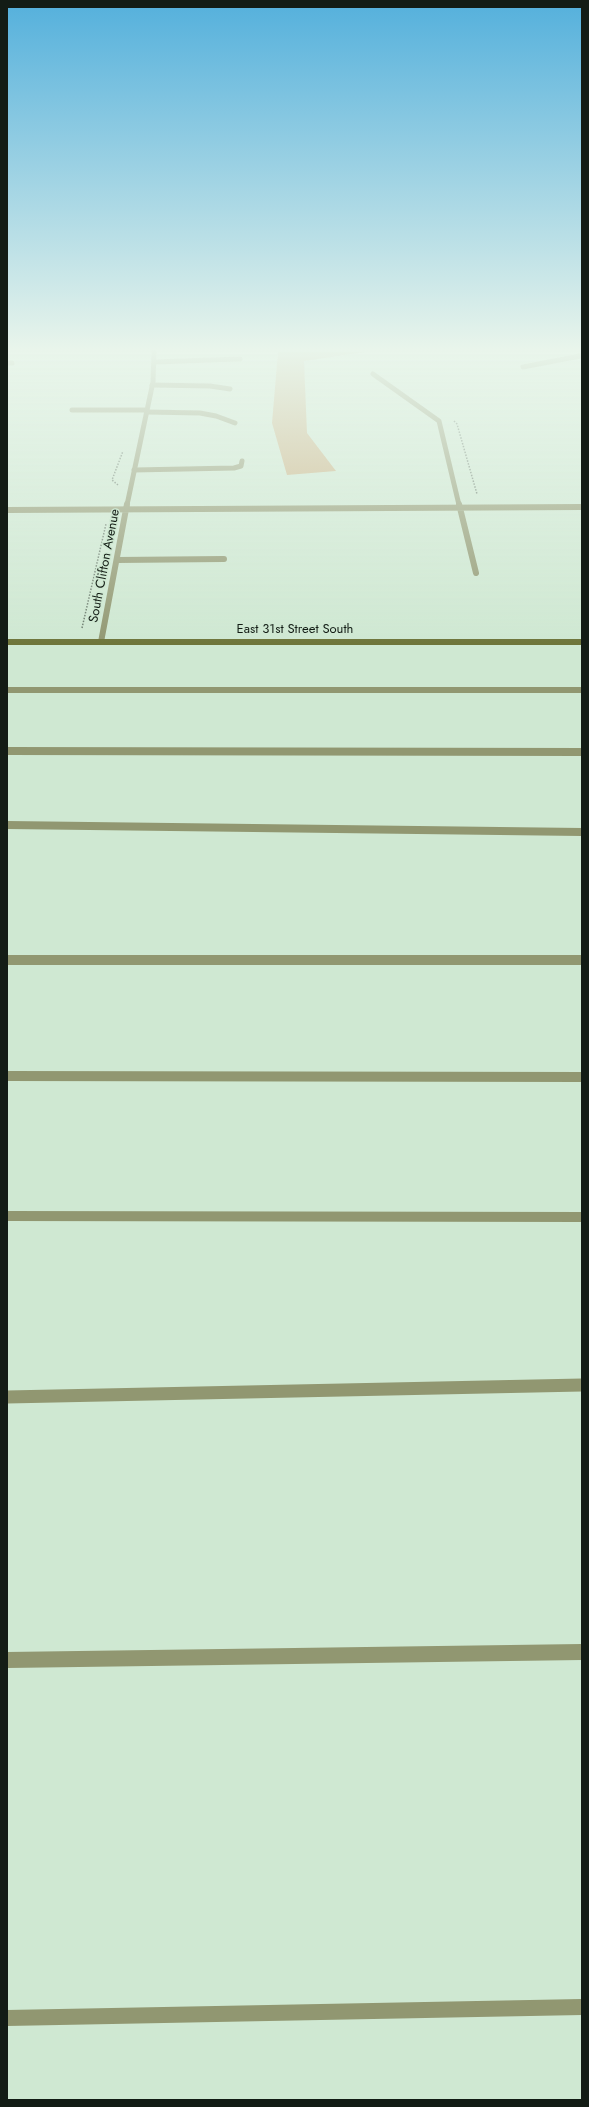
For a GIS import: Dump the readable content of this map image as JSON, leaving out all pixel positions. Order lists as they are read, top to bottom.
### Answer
{
  "streets": {
    "street": ["South Clifton Avenue", "East 31st Street South"]
  },
  "crossings": [
    ["South Clifton Avenue", "East 31st Street South"]
  ]
}
